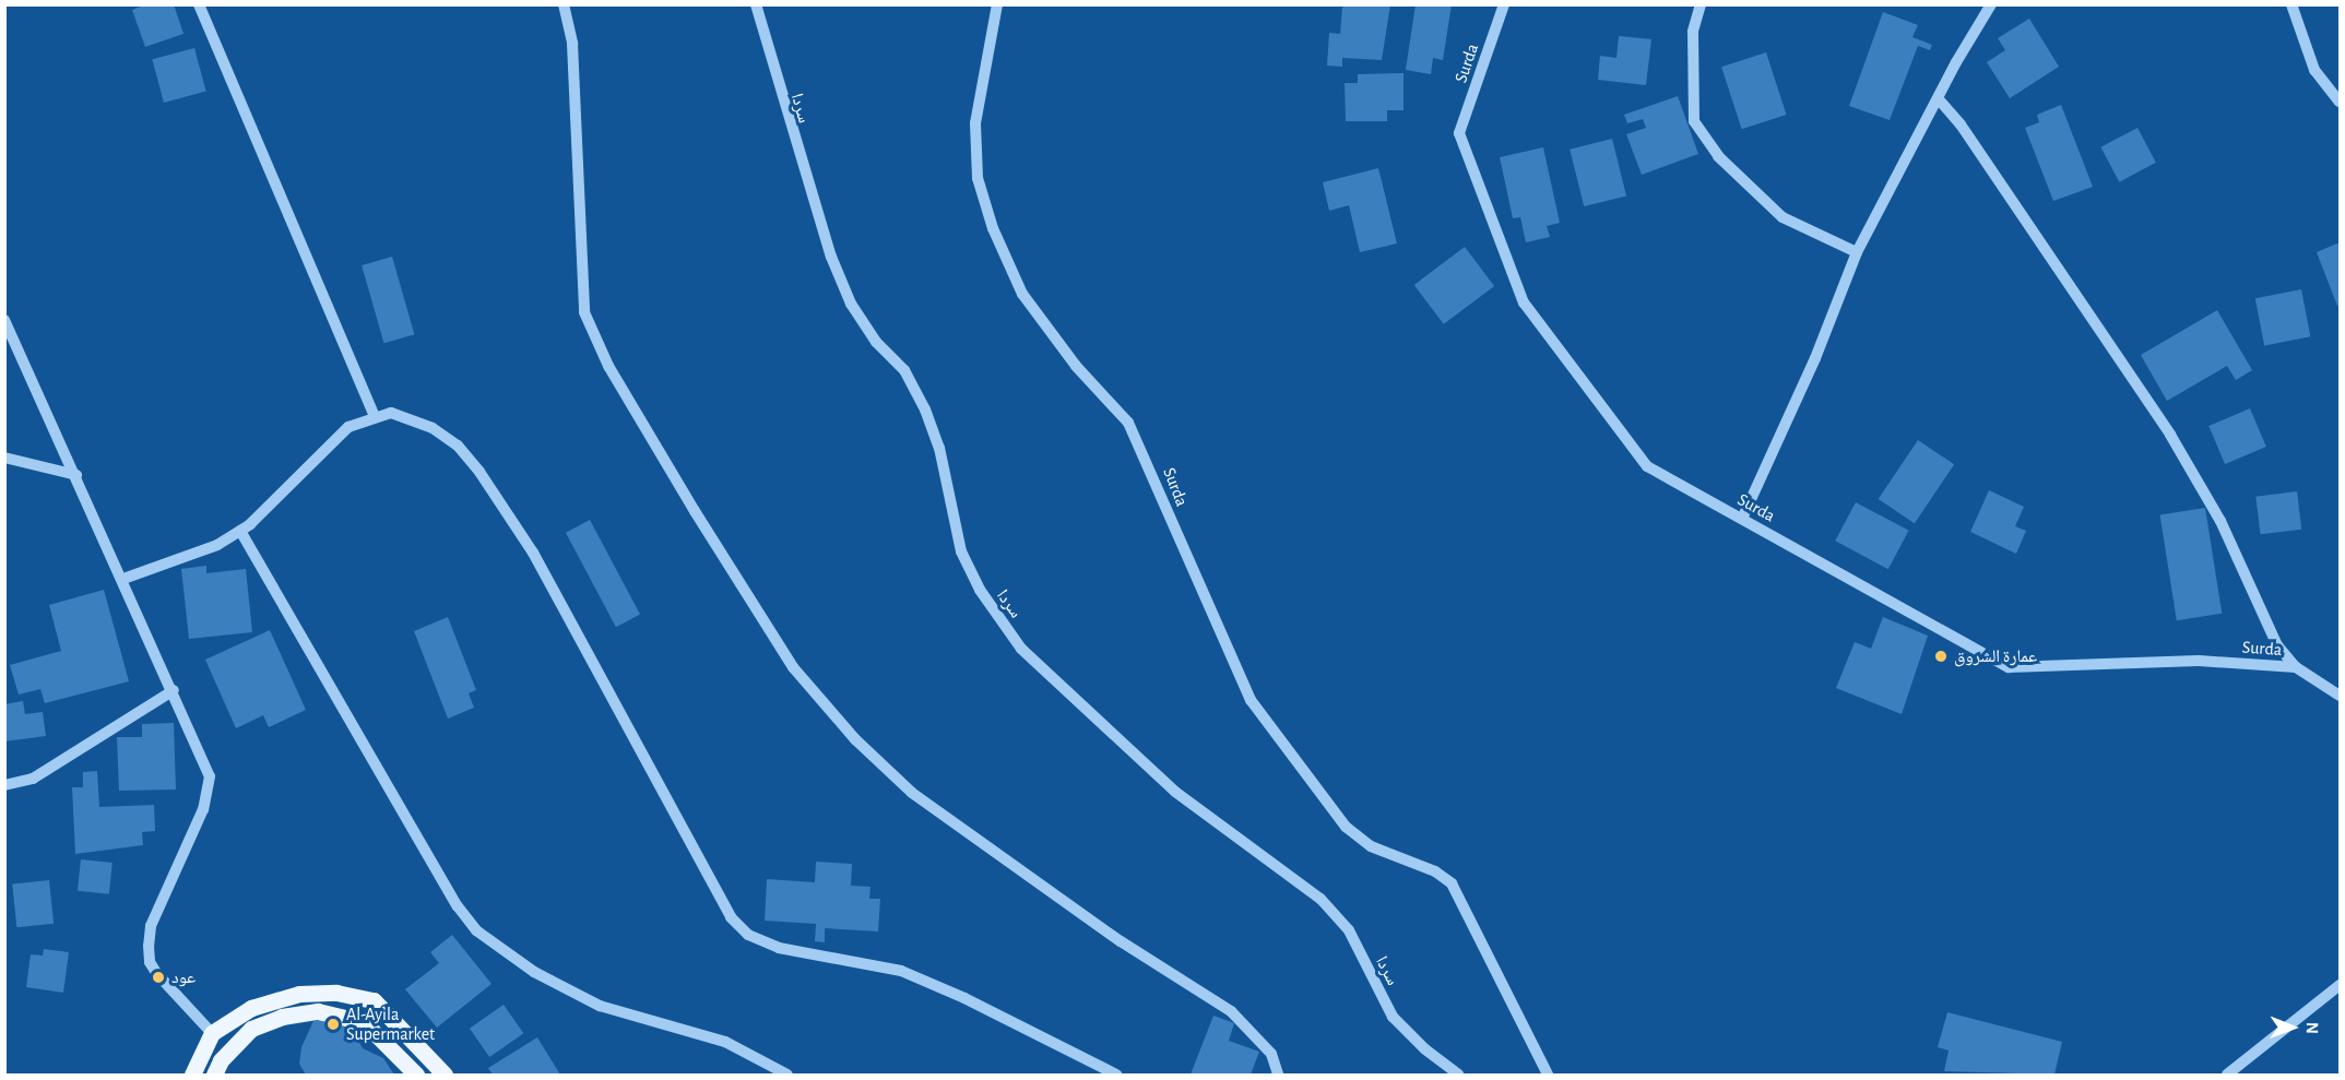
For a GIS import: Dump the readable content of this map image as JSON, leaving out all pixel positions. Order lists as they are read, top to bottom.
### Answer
{
  "streets": {
    "street": ["Surda", "سردا"]
  },
  "places": ["عمارة الشروق", "عود", "Al-Ayila Supermarket"],
  "north": "right"
}
